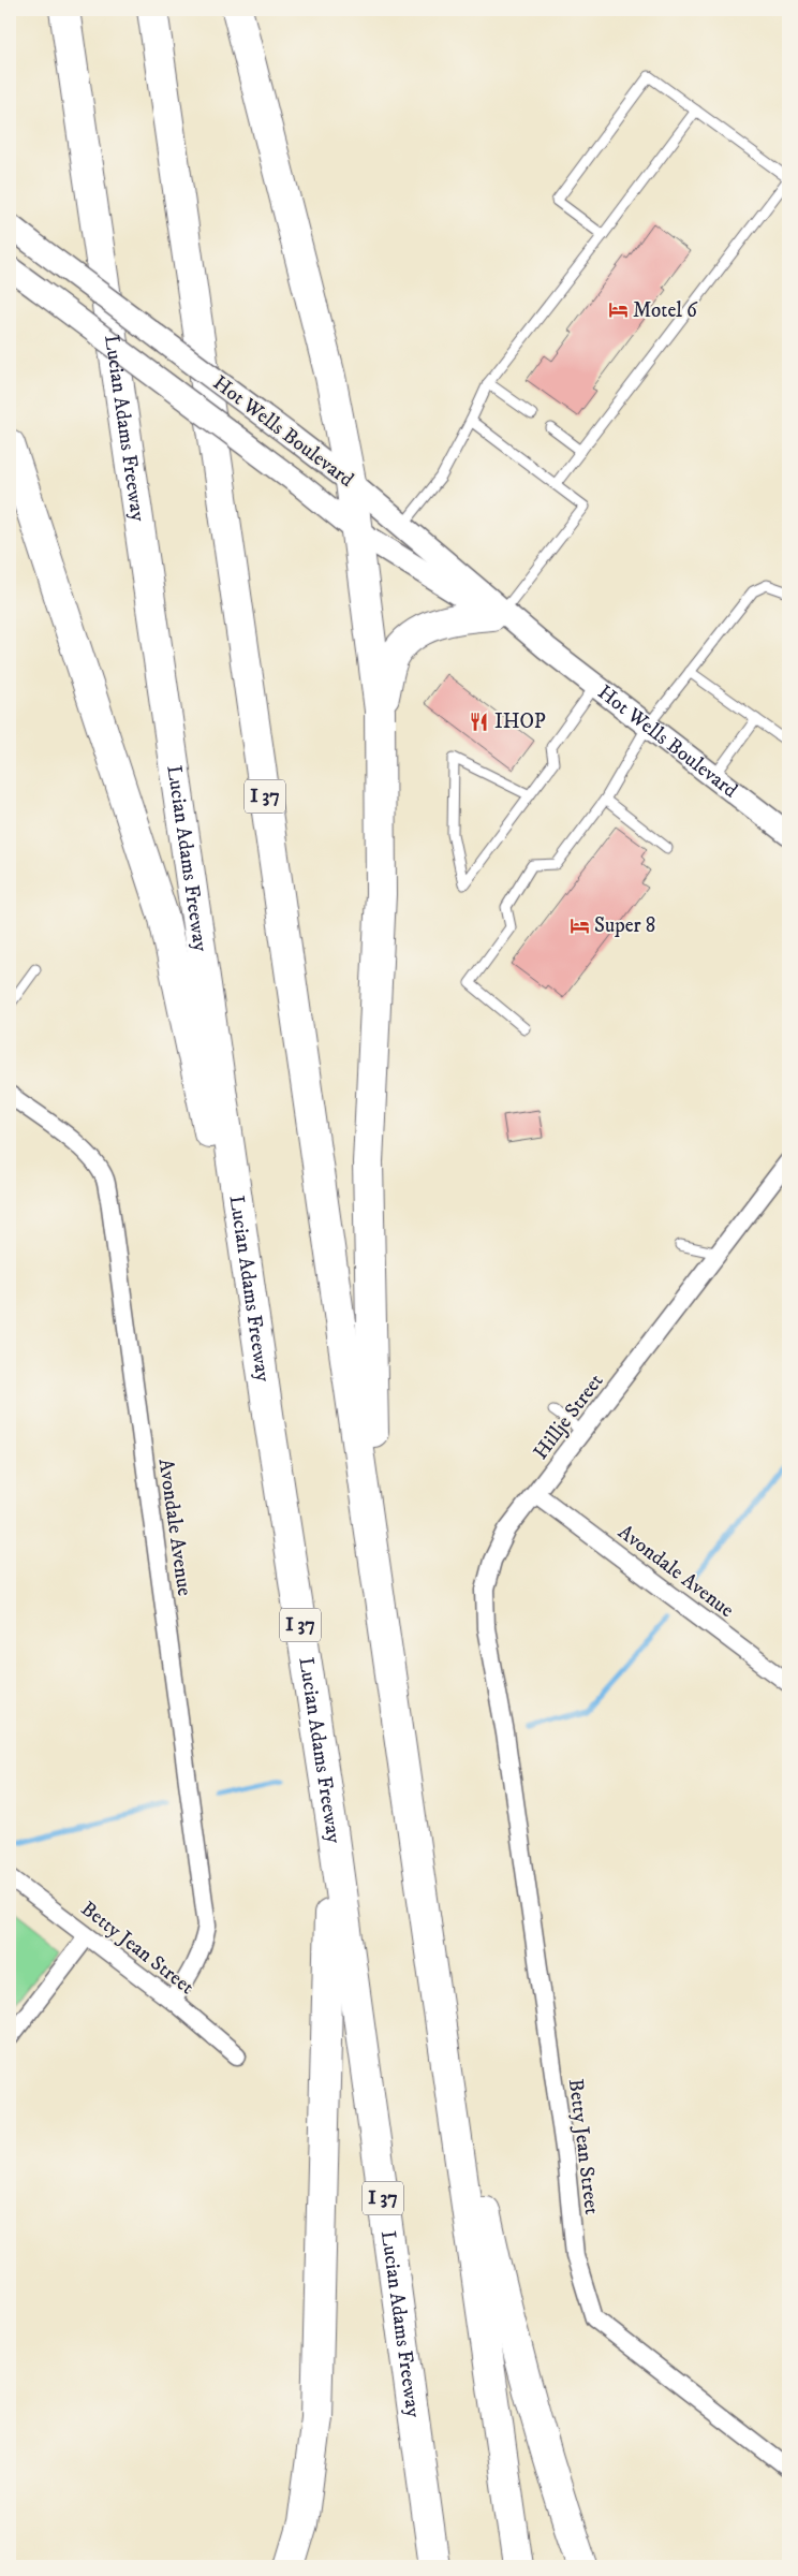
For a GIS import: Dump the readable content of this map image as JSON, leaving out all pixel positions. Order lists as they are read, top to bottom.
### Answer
{
  "streets": {
    "highway": ["Lucian Adams Freeway", "I 37"],
    "street": [
      "Hot Wells Boulevard",
      "Hillje Street",
      "Avondale Avenue",
      "Betty Jean Street"
    ]
  },
  "crossings": [
    ["Hillje Street", "Avondale Avenue"],
    ["Hillje Street", "Betty Jean Street"],
    ["Avondale Avenue", "Betty Jean Street"]
  ],
  "places": {
    "hotel": ["Motel 6", "Super 8"],
    "restaurant": ["IHOP"]
  }
}
